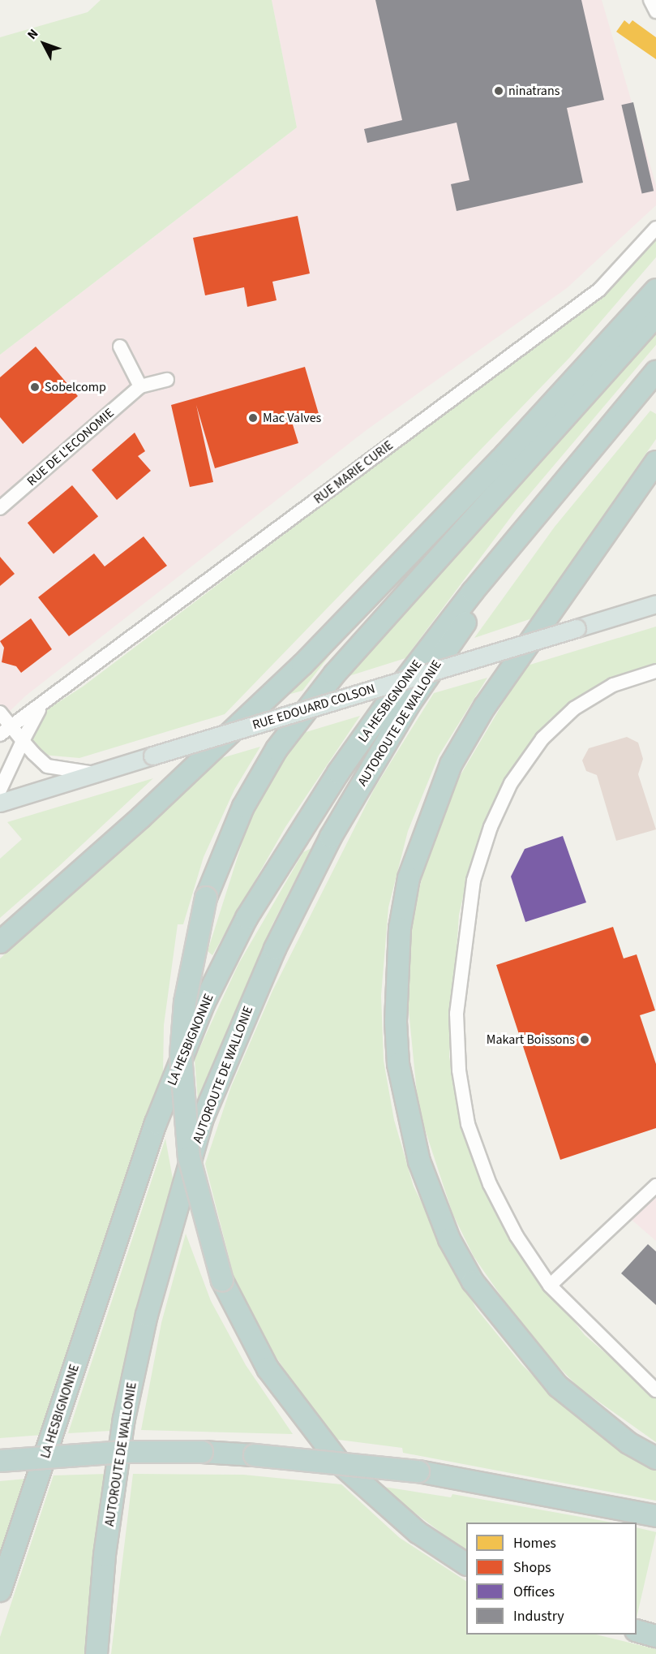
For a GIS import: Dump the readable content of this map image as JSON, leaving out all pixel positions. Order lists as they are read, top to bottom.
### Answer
{
  "streets": {
    "highway": ["LA HESBIGNONNE", "AUTOROUTE DE WALLONIE"],
    "main road": ["RUE EDOUARD COLSON"],
    "street": ["RUE DE L'ECONOMIE", "RUE MARIE CURIE"]
  },
  "crossings": [
    ["LA HESBIGNONNE", "AUTOROUTE DE WALLONIE"]
  ],
  "places": [
    "ninatrans",
    "Sobelcomp",
    "Mac Valves",
    "Makart Boissons"
  ],
  "legend": [
    "Homes",
    "Shops",
    "Offices",
    "Industry"
  ],
  "north": "top left"
}
